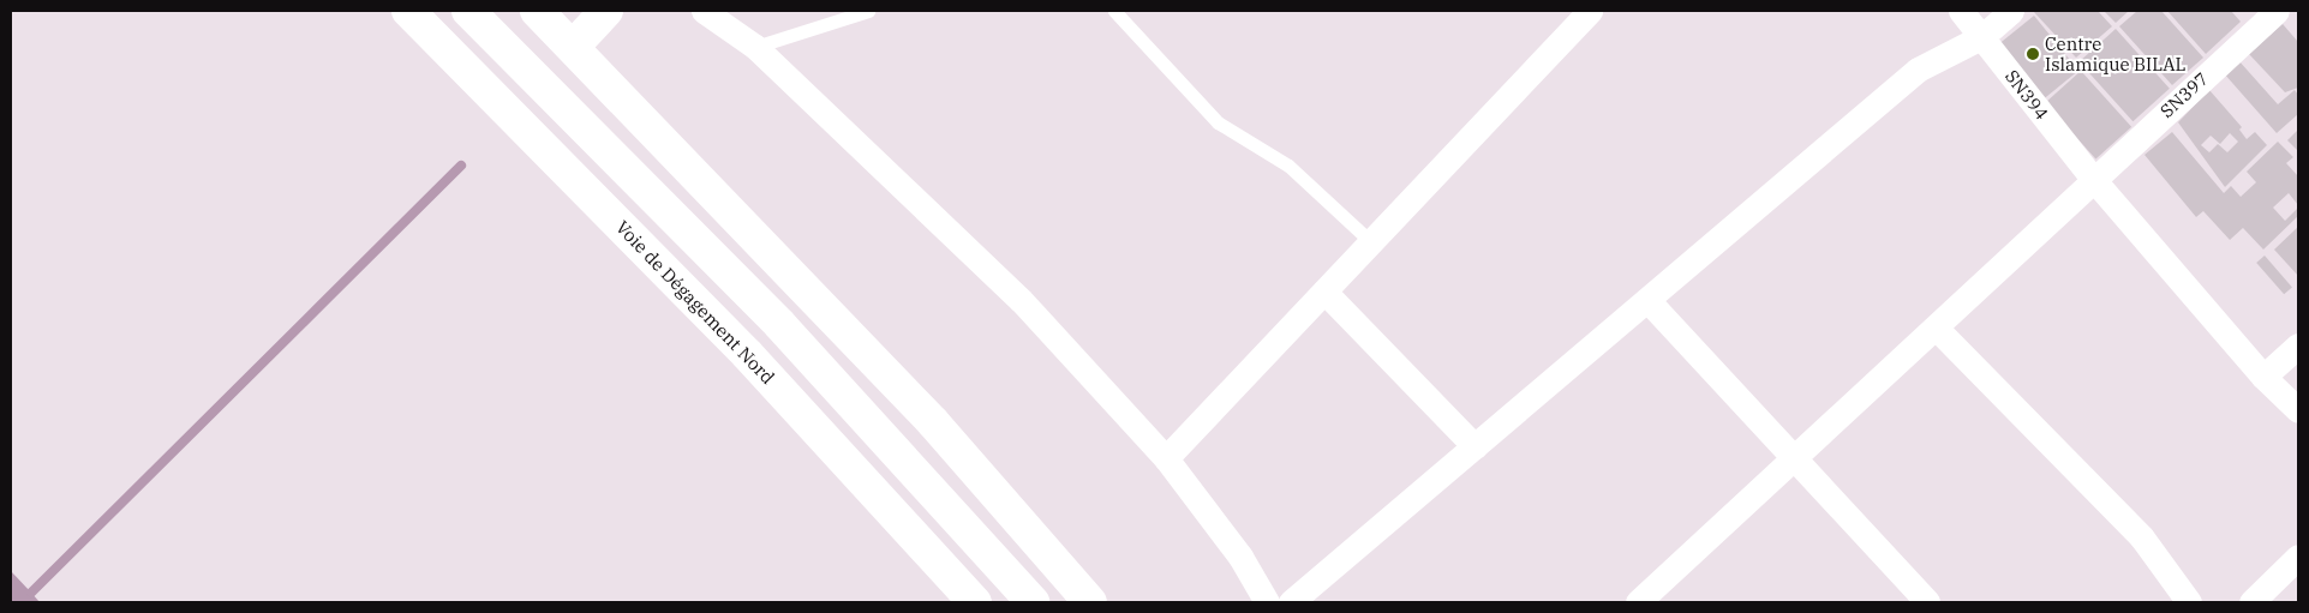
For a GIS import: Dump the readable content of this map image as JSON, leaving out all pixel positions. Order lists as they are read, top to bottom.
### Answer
{
  "streets": {
    "main road": ["Voie de Dégagement Nord"],
    "street": ["SN394", "SN397"]
  },
  "crossings": [
    ["SN394", "SN397"]
  ],
  "places": ["Centre Islamique BILAL"]
}
